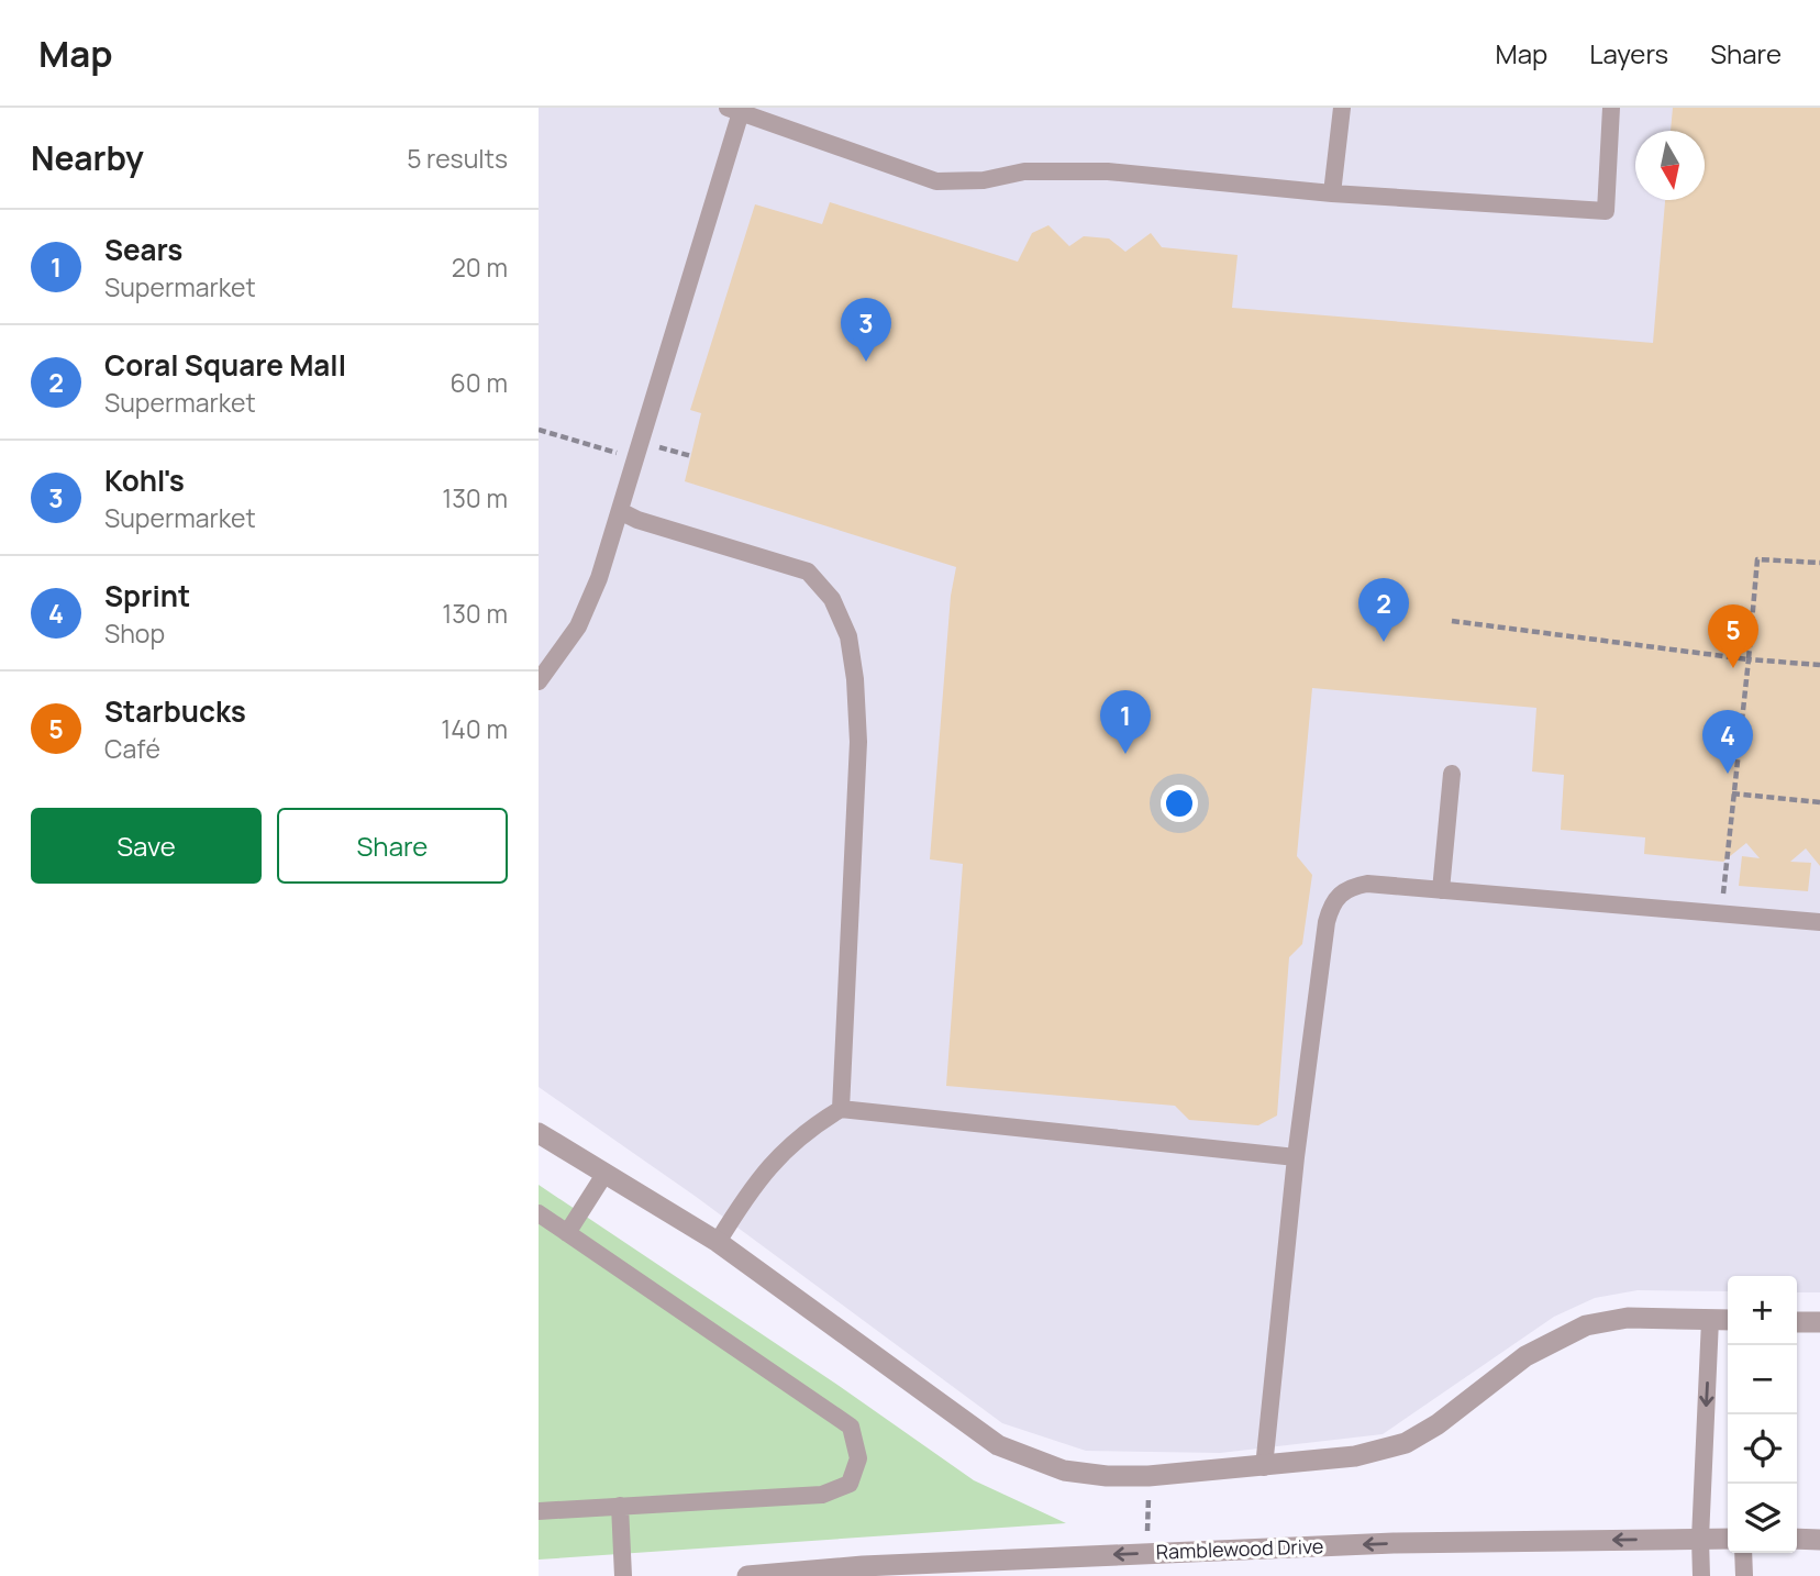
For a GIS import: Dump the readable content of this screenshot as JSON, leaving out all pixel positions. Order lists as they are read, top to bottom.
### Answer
{
  "streets": {
    "street": ["Ramblewood Drive"]
  },
  "north": "bottom",
  "page": {
    "header": "Map",
    "nav": ["Map", "Layers", "Share"],
    "heading": ["Nearby", "5 results"],
    "list": [
      {
        "mark": "1",
        "name": "Sears",
        "note": "Supermarket",
        "value": "20 m"
      },
      {
        "mark": "2",
        "name": "Coral Square Mall",
        "note": "Supermarket",
        "value": "60 m"
      },
      {
        "mark": "3",
        "name": "Kohl's",
        "note": "Supermarket",
        "value": "130 m"
      },
      {
        "mark": "4",
        "name": "Sprint",
        "note": "Shop",
        "value": "130 m"
      },
      {
        "mark": "5",
        "name": "Starbucks",
        "note": "Café",
        "value": "140 m"
      }
    ],
    "pins": [
      "3",
      "2",
      "5",
      "1",
      "4"
    ],
    "buttons": ["Save", "Share"],
    "map_buttons": ["+", "−"]
  }
}
